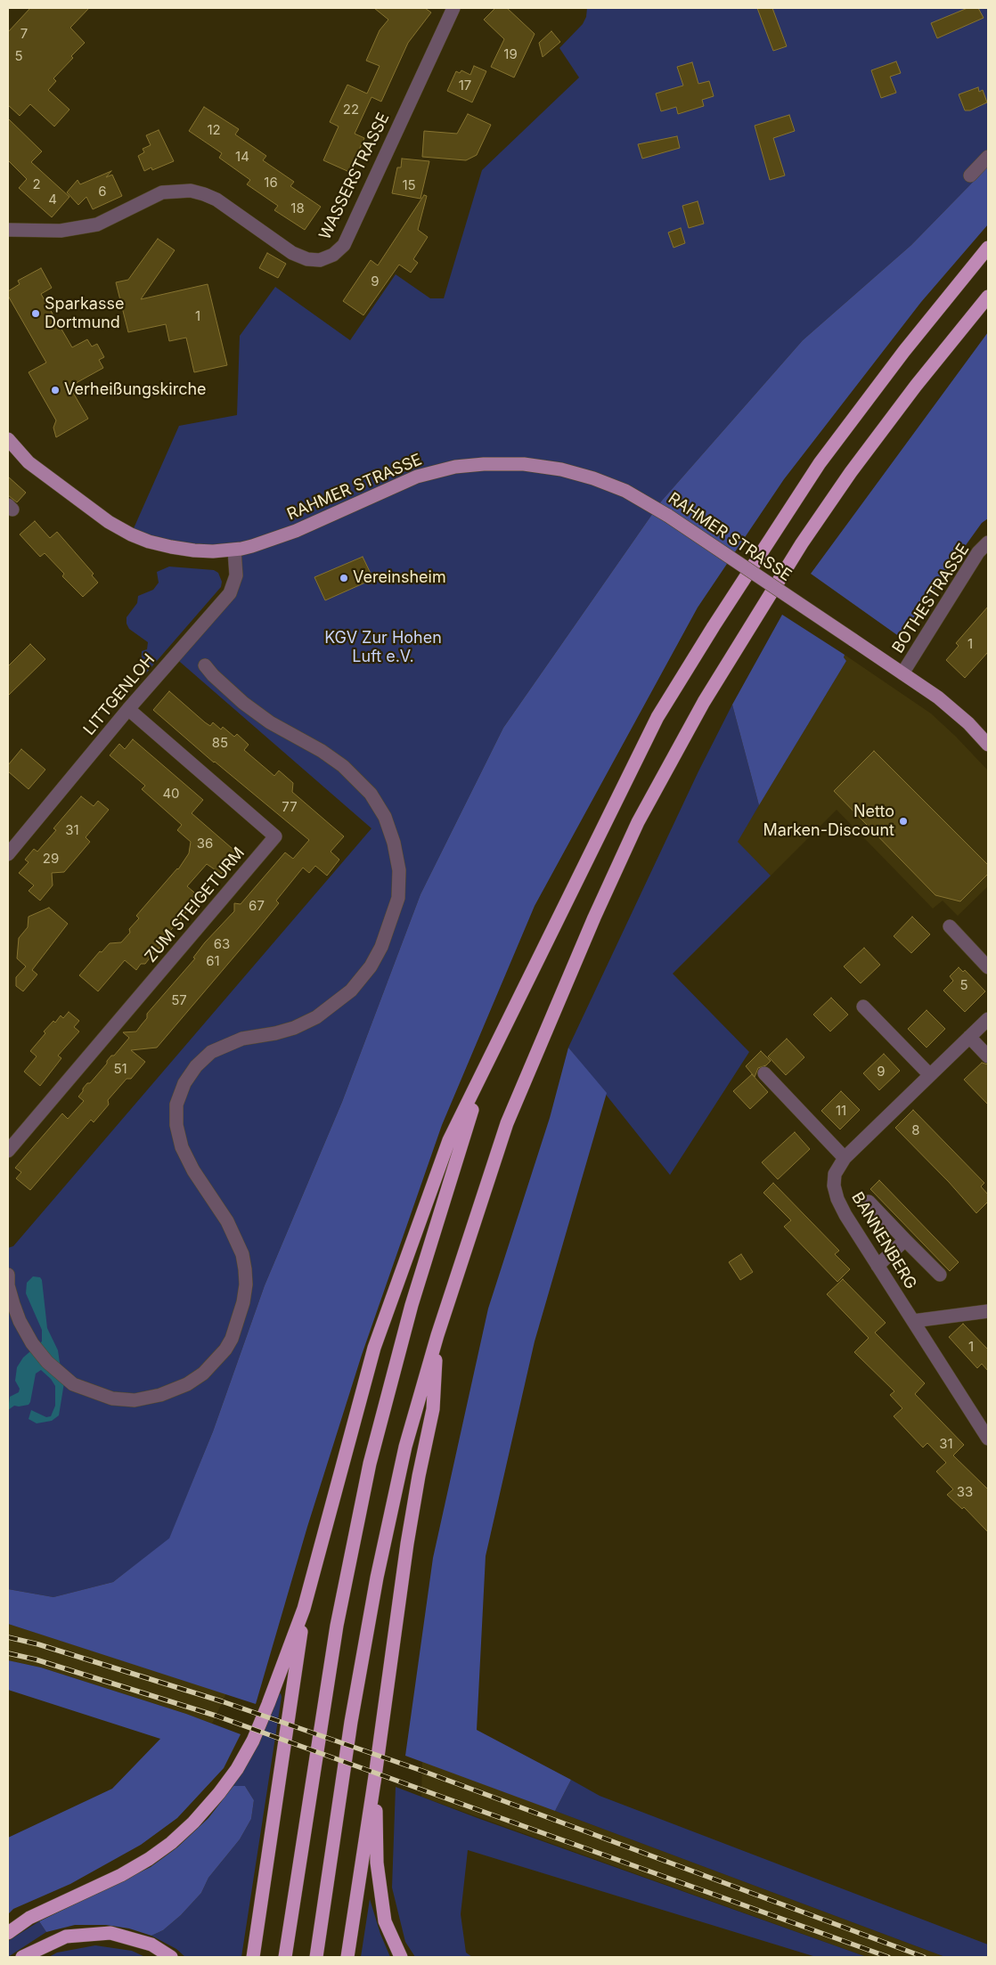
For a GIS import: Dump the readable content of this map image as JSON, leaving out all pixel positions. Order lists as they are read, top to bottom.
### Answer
{
  "streets": {
    "main road": ["RAHMER STRASSE"],
    "street": [
      "WASSERSTRASSE",
      "BOTHESTRASSE",
      "LITTGENLOH",
      "ZUM STEIGETURM",
      "BANNENBERG"
    ]
  },
  "crossings": [
    ["RAHMER STRASSE", "BOTHESTRASSE"],
    ["RAHMER STRASSE", "LITTGENLOH"],
    ["LITTGENLOH", "ZUM STEIGETURM"]
  ],
  "parks": ["KGV Zur Hohen Luft e.V."],
  "places": [
    "Sparkasse Dortmund",
    "Verheißungskirche",
    "Vereinsheim",
    "Netto Marken-Discount"
  ],
  "house_numbers": [
    "7",
    "19",
    "5",
    "17",
    "22",
    "12",
    "14",
    "16",
    "2",
    "15",
    "6",
    "4",
    "18",
    "9",
    "1",
    "1",
    "85",
    "40",
    "77",
    "31",
    "36",
    "29",
    "67",
    "63",
    "61",
    "5",
    "57",
    "51",
    "9",
    "11",
    "8",
    "1",
    "31",
    "33"
  ]
}
